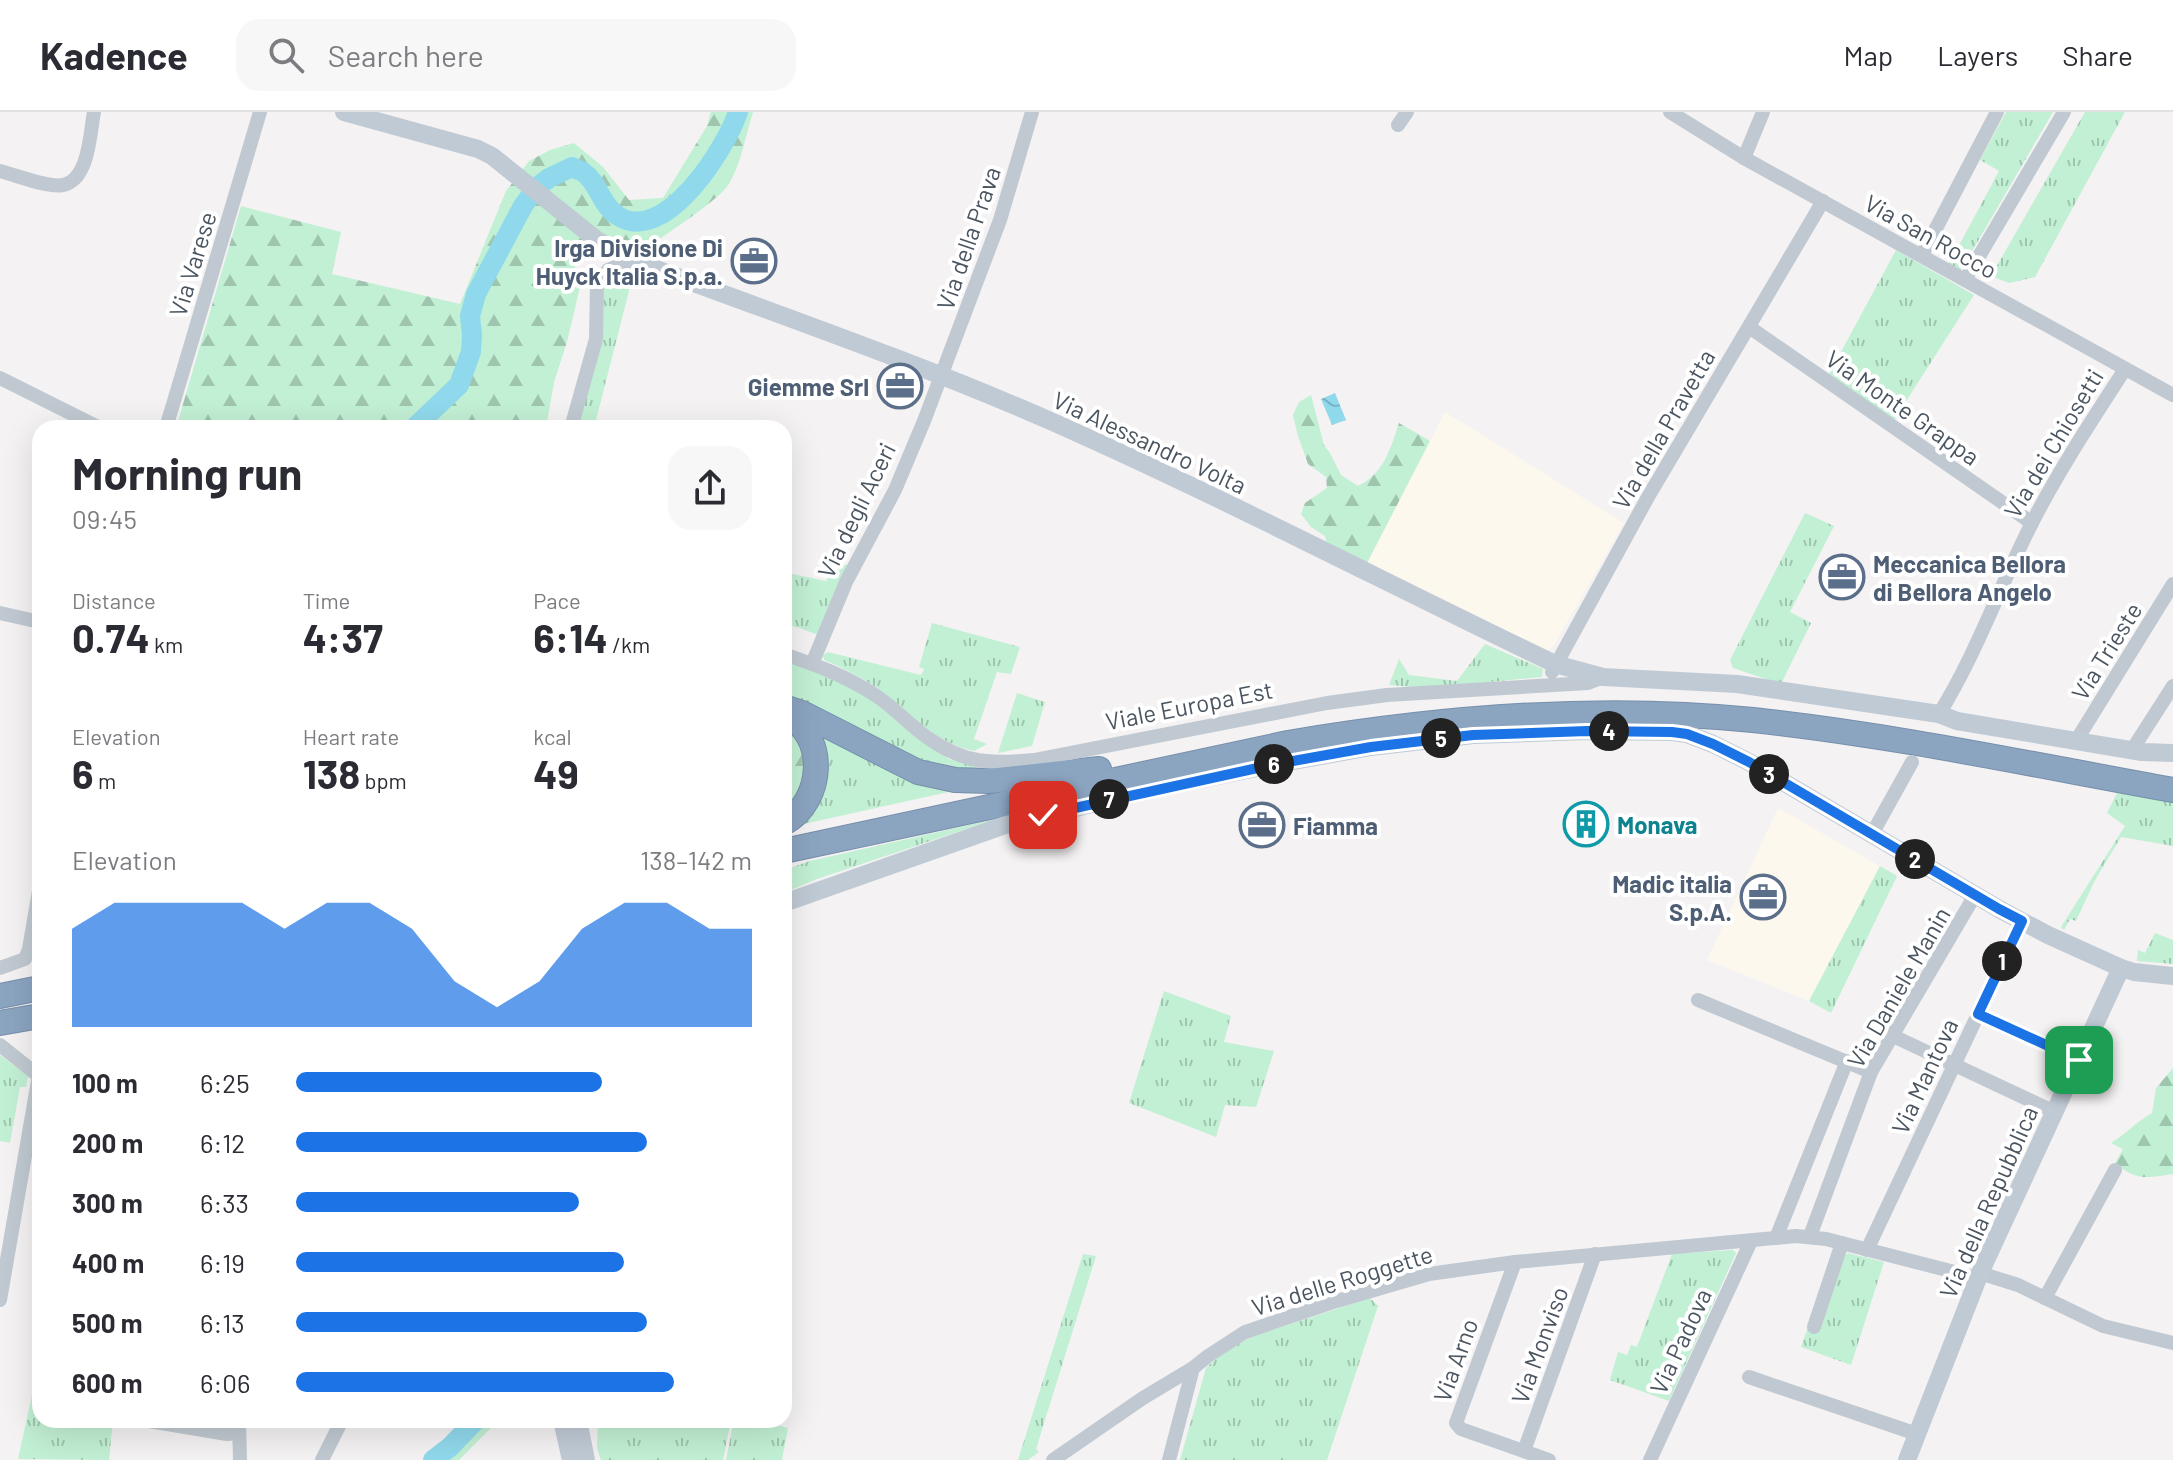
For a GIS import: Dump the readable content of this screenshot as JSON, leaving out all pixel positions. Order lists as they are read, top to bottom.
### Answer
{
  "streets": {
    "street": [
      "Via San Rocco",
      "Via della Prava",
      "Via Varese",
      "Via Monte Grappa",
      "Via della Pravetta",
      "Via Alessandro Volta",
      "Via dei Chiosetti",
      "Via degli Aceri",
      "Via Trieste",
      "Viale Europa Est",
      "Via Daniele Manin",
      "Via Mantova",
      "Via della Repubblica",
      "Via delle Roggette",
      "Via Padova",
      "Via Monviso",
      "Via Arno"
    ]
  },
  "crossings": [
    ["Via San Rocco", "Via della Pravetta"],
    ["Via San Rocco", "Via dei Chiosetti"],
    ["Via della Prava", "Via Alessandro Volta"],
    ["Via della Prava", "Via degli Aceri"],
    ["Via Monte Grappa", "Via della Pravetta"],
    ["Via Monte Grappa", "Via dei Chiosetti"],
    ["Via della Pravetta", "Via Alessandro Volta"],
    ["Via della Pravetta", "Viale Europa Est"],
    ["Via Alessandro Volta", "Via dei Chiosetti"],
    ["Via Alessandro Volta", "Via degli Aceri"],
    ["Via Alessandro Volta", "Viale Europa Est"],
    ["Via degli Aceri", "Viale Europa Est"],
    ["Via Daniele Manin", "Via delle Roggette"],
    ["Via Mantova", "Via delle Roggette"],
    ["Via della Repubblica", "Via delle Roggette"],
    ["Via delle Roggette", "Via Padova"],
    ["Via delle Roggette", "Via Monviso"],
    ["Via delle Roggette", "Via Arno"],
    ["Via Monviso", "Via Arno"]
  ],
  "places": {
    "office": [
      "Irga Divisione Di Huyck Italia S.p.a.",
      "Giemme Srl",
      "Meccanica Bellora di Bellora Angelo",
      "Fiamma",
      "Madic italia S.p.A."
    ],
    "building": ["Monava"]
  },
  "page": {
    "header": "Kadence",
    "search": "Search here",
    "nav": ["Map", "Layers", "Share"],
    "heading": ["Morning run", "09:45"],
    "stats": [
      ["Distance", "0.74 km"],
      ["Time", "4:37"],
      ["Pace", "6:14 /km"],
      ["Elevation", "6 m"],
      ["Heart rate", "138 bpm"],
      ["kcal", "49"]
    ],
    "pins": [
      "4",
      "5",
      "6",
      "3",
      "7",
      "2",
      "1"
    ],
    "chart": ["Elevation", "138–142 m"],
    "list": [
      {
        "name": "100 m",
        "note": "6:25"
      },
      {
        "name": "200 m",
        "note": "6:12"
      },
      {
        "name": "300 m",
        "note": "6:33"
      },
      {
        "name": "400 m",
        "note": "6:19"
      },
      {
        "name": "500 m",
        "note": "6:13"
      },
      {
        "name": "600 m",
        "note": "6:06"
      }
    ]
  }
}
